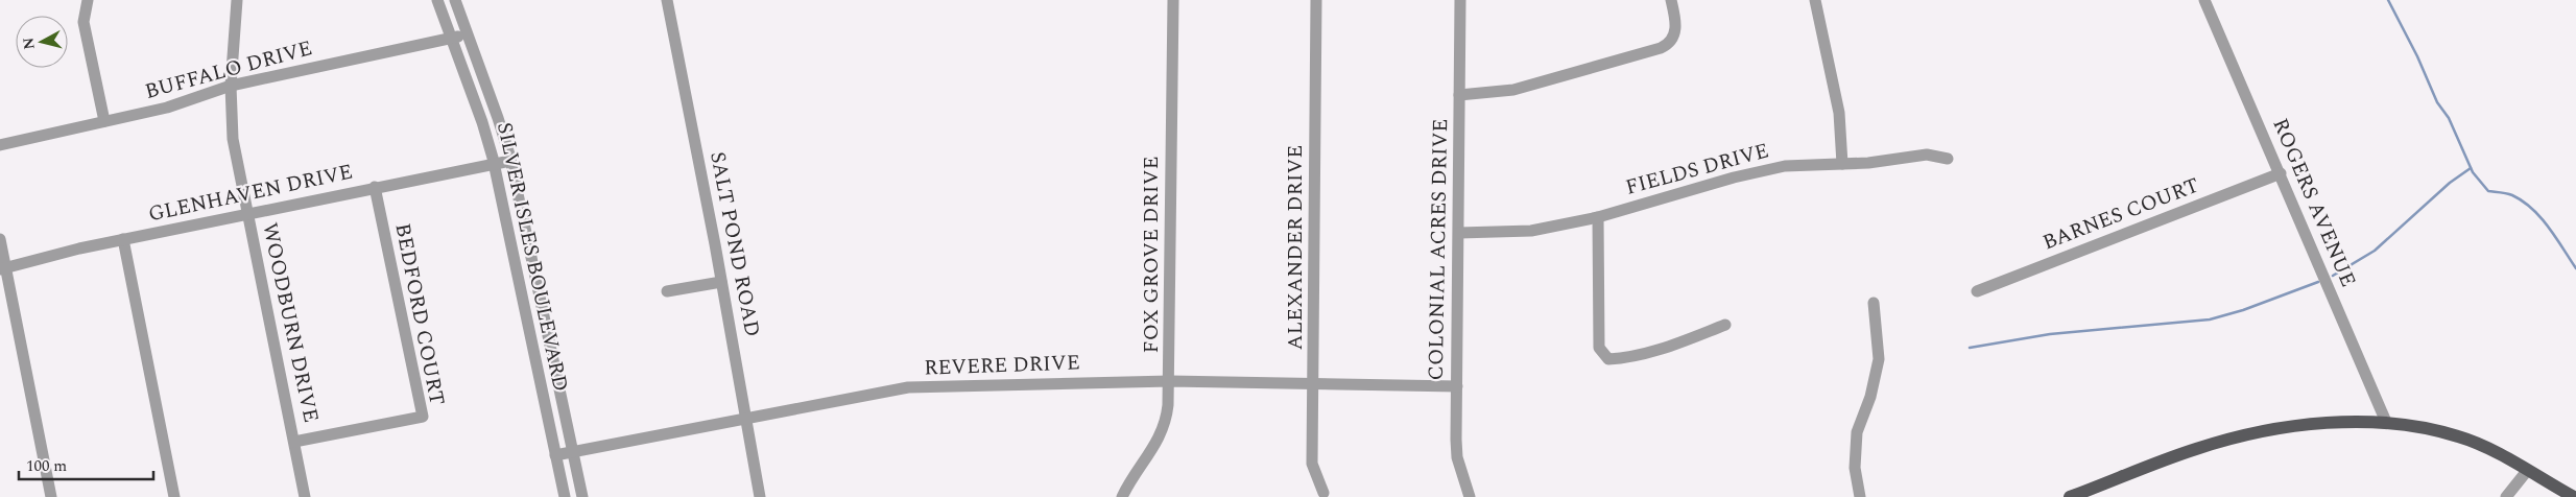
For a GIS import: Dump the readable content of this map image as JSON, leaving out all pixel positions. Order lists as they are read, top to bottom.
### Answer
{
  "streets": {
    "street": [
      "BUFFALO DRIVE",
      "FIELDS DRIVE",
      "GLENHAVEN DRIVE",
      "ROGERS AVENUE",
      "BARNES COURT",
      "SALT POND ROAD",
      "ALEXANDER DRIVE",
      "COLONIAL ACRES DRIVE",
      "FOX GROVE DRIVE",
      "SILVER ISLES BOULEVARD",
      "BEDFORD COURT",
      "WOODBURN DRIVE",
      "REVERE DRIVE"
    ]
  },
  "crossings": [
    ["BUFFALO DRIVE", "SILVER ISLES BOULEVARD"],
    ["BUFFALO DRIVE", "WOODBURN DRIVE"],
    ["FIELDS DRIVE", "COLONIAL ACRES DRIVE"],
    ["GLENHAVEN DRIVE", "SILVER ISLES BOULEVARD"],
    ["GLENHAVEN DRIVE", "BEDFORD COURT"],
    ["GLENHAVEN DRIVE", "WOODBURN DRIVE"],
    ["ROGERS AVENUE", "BARNES COURT"],
    ["SALT POND ROAD", "REVERE DRIVE"],
    ["ALEXANDER DRIVE", "REVERE DRIVE"],
    ["COLONIAL ACRES DRIVE", "REVERE DRIVE"],
    ["FOX GROVE DRIVE", "REVERE DRIVE"],
    ["SILVER ISLES BOULEVARD", "REVERE DRIVE"],
    ["BEDFORD COURT", "WOODBURN DRIVE"]
  ],
  "scale_bar": "100 m",
  "north": "left"
}
